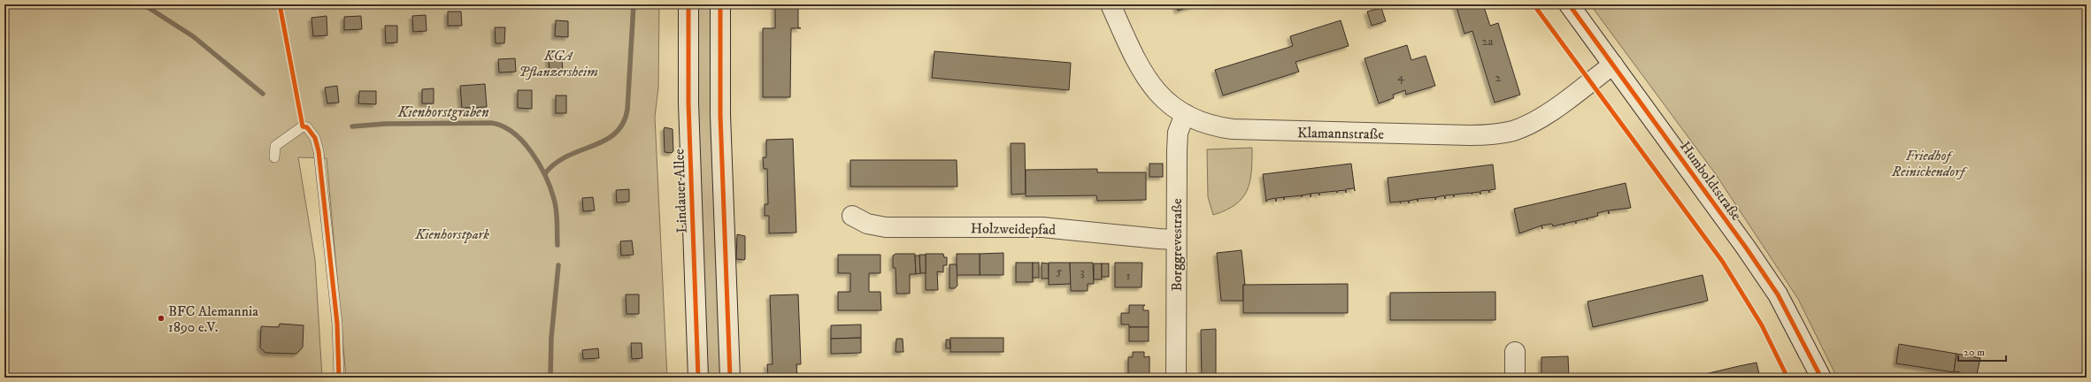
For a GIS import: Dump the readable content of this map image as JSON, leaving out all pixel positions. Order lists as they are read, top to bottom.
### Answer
{
  "streets": {
    "street": [
      "Klamannstraße",
      "Humboldtstraße",
      "Lindauer Allee",
      "Holzweidepfad",
      "Borggrevestraße"
    ]
  },
  "crossings": [
    ["Klamannstraße", "Humboldtstraße"],
    ["Klamannstraße", "Borggrevestraße"],
    ["Holzweidepfad", "Borggrevestraße"]
  ],
  "water": ["Kienhorstgraben"],
  "parks": ["KGA Pflanzersheim", "Friedhof Reinickendorf", "Kienhorstpark"],
  "places": ["BFC Alemannia 1890 e.V."],
  "house_numbers": [
    "2a",
    "4",
    "2",
    "5",
    "3",
    "1"
  ],
  "scale_bar": "20 m"
}
